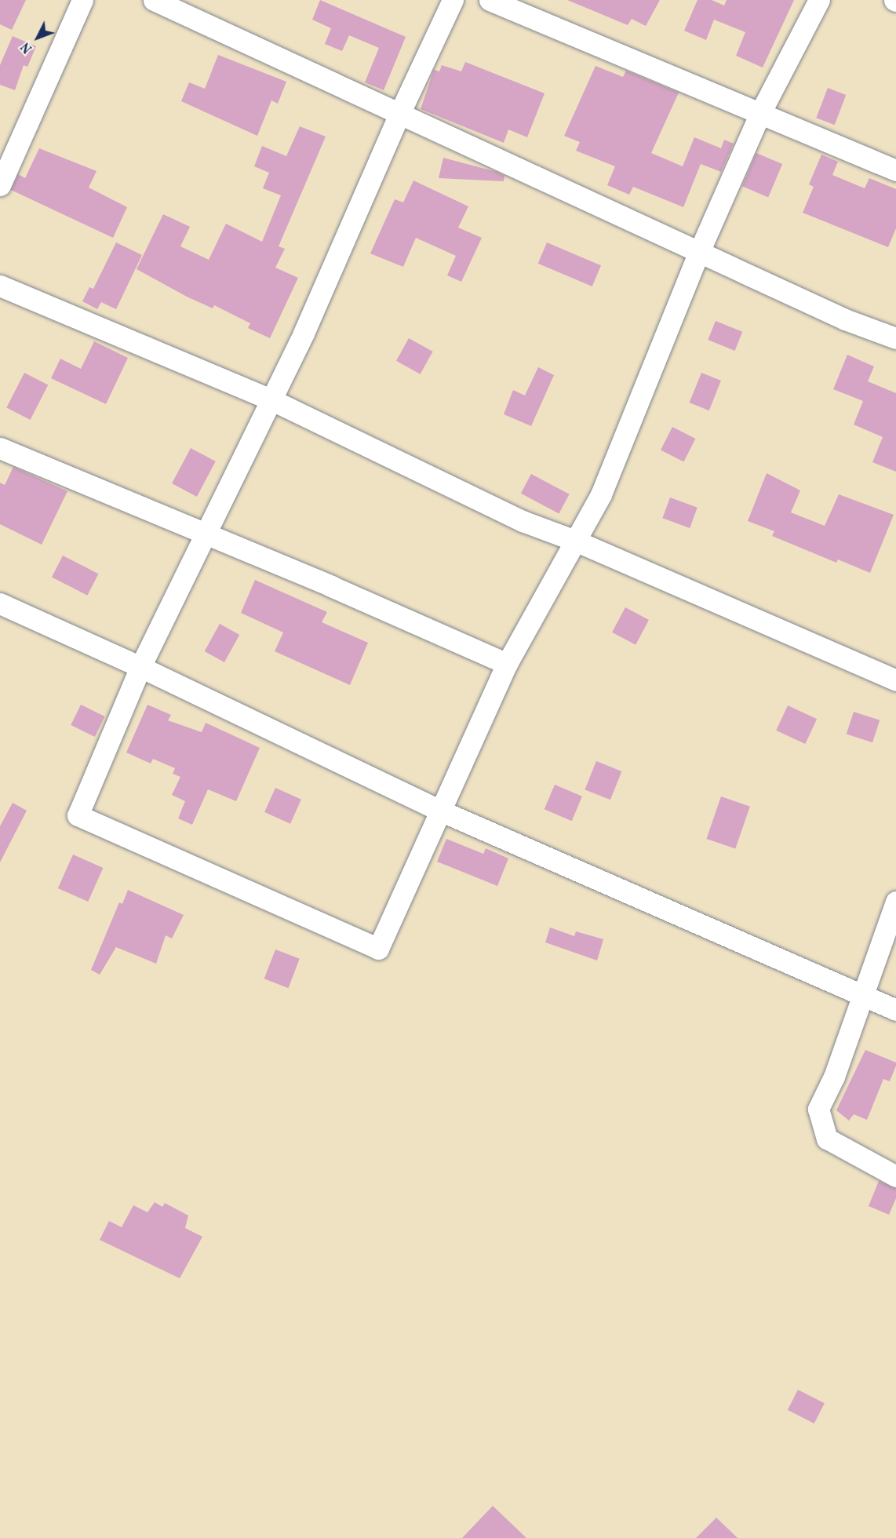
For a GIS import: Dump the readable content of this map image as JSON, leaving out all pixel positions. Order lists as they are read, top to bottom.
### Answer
{
  "north": "bottom left"
}
